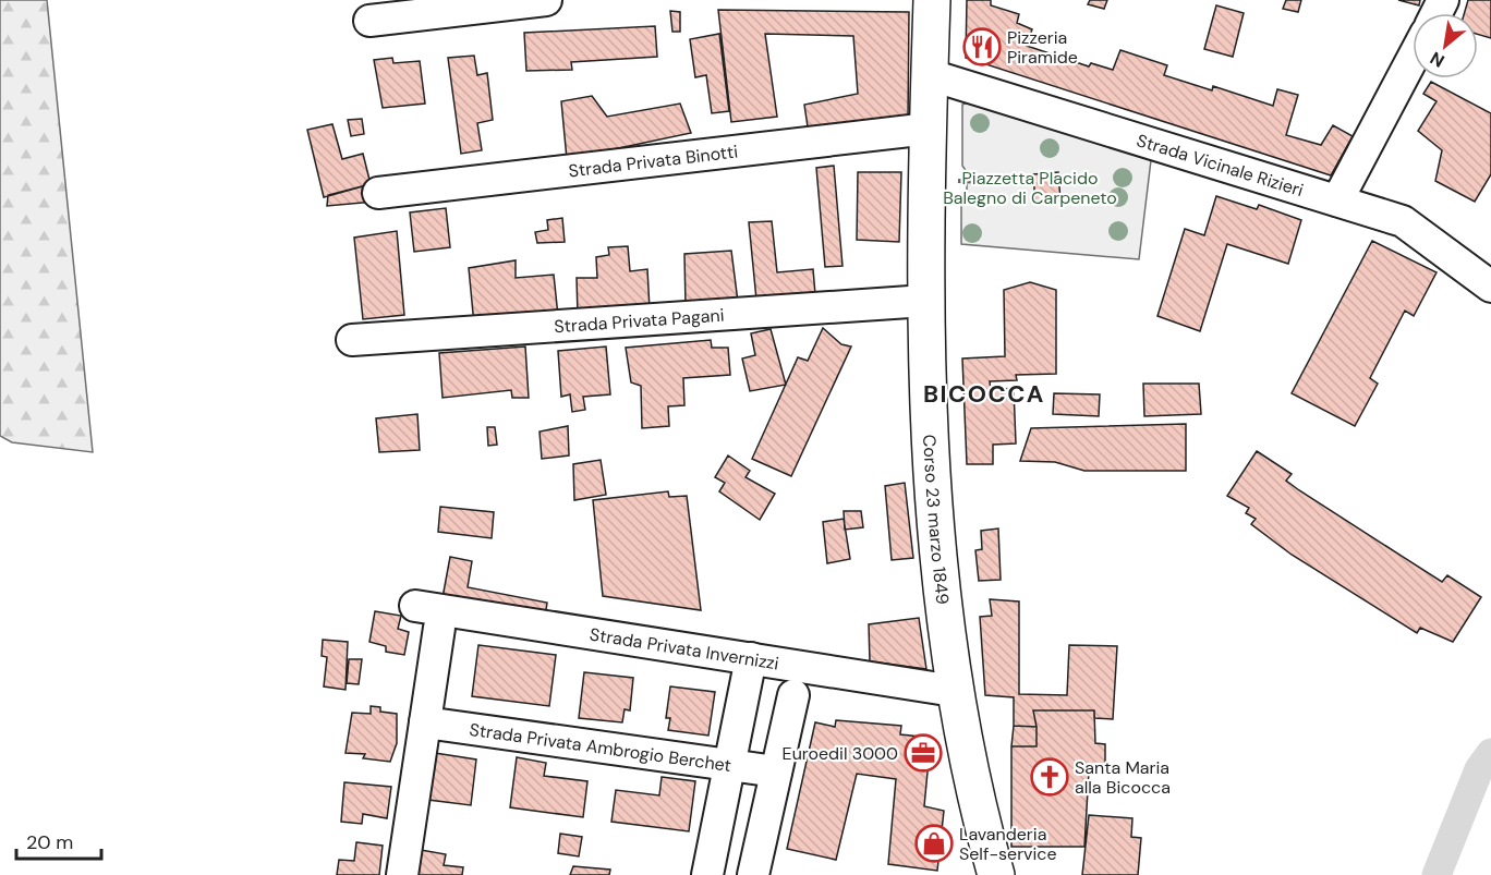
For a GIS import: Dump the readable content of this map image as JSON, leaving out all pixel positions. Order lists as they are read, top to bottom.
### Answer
{
  "streets": {
    "main road": ["Corso 23 marzo 1849"],
    "street": [
      "Strada Privata Binotti",
      "Strada Vicinale Rizieri",
      "Strada Privata Pagani",
      "Strada Privata Invernizzi",
      "Strada Privata Ambrogio Berchet"
    ]
  },
  "crossings": [
    ["Strada Privata Binotti", "Corso 23 marzo 1849"],
    ["Strada Vicinale Rizieri", "Corso 23 marzo 1849"],
    ["Strada Privata Pagani", "Corso 23 marzo 1849"],
    ["Corso 23 marzo 1849", "Strada Privata Invernizzi"]
  ],
  "districts": ["BICOCCA"],
  "parks": ["Piazzetta Placido Balegno di Carpeneto"],
  "places": {
    "restaurant": ["Pizzeria Piramide"],
    "office": ["Euroedil 3000"],
    "church": ["Santa Maria alla Bicocca"],
    "shop": ["Lavanderia Self-service"]
  },
  "scale_bar": "20 m",
  "north": "bottom left"
}
